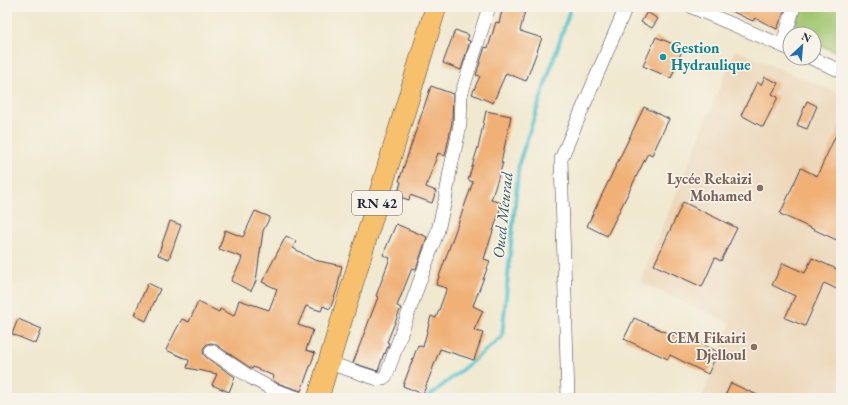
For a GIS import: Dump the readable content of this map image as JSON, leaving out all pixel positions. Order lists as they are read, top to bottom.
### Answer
{
  "streets": {
    "main road": ["RN 42"]
  },
  "water": ["Oued Meurad"],
  "places": ["Gestion Hydraulique", "Lycée Rekaizi Mohamed", "CEM Fikairi Djelloul"],
  "north": "top right"
}
